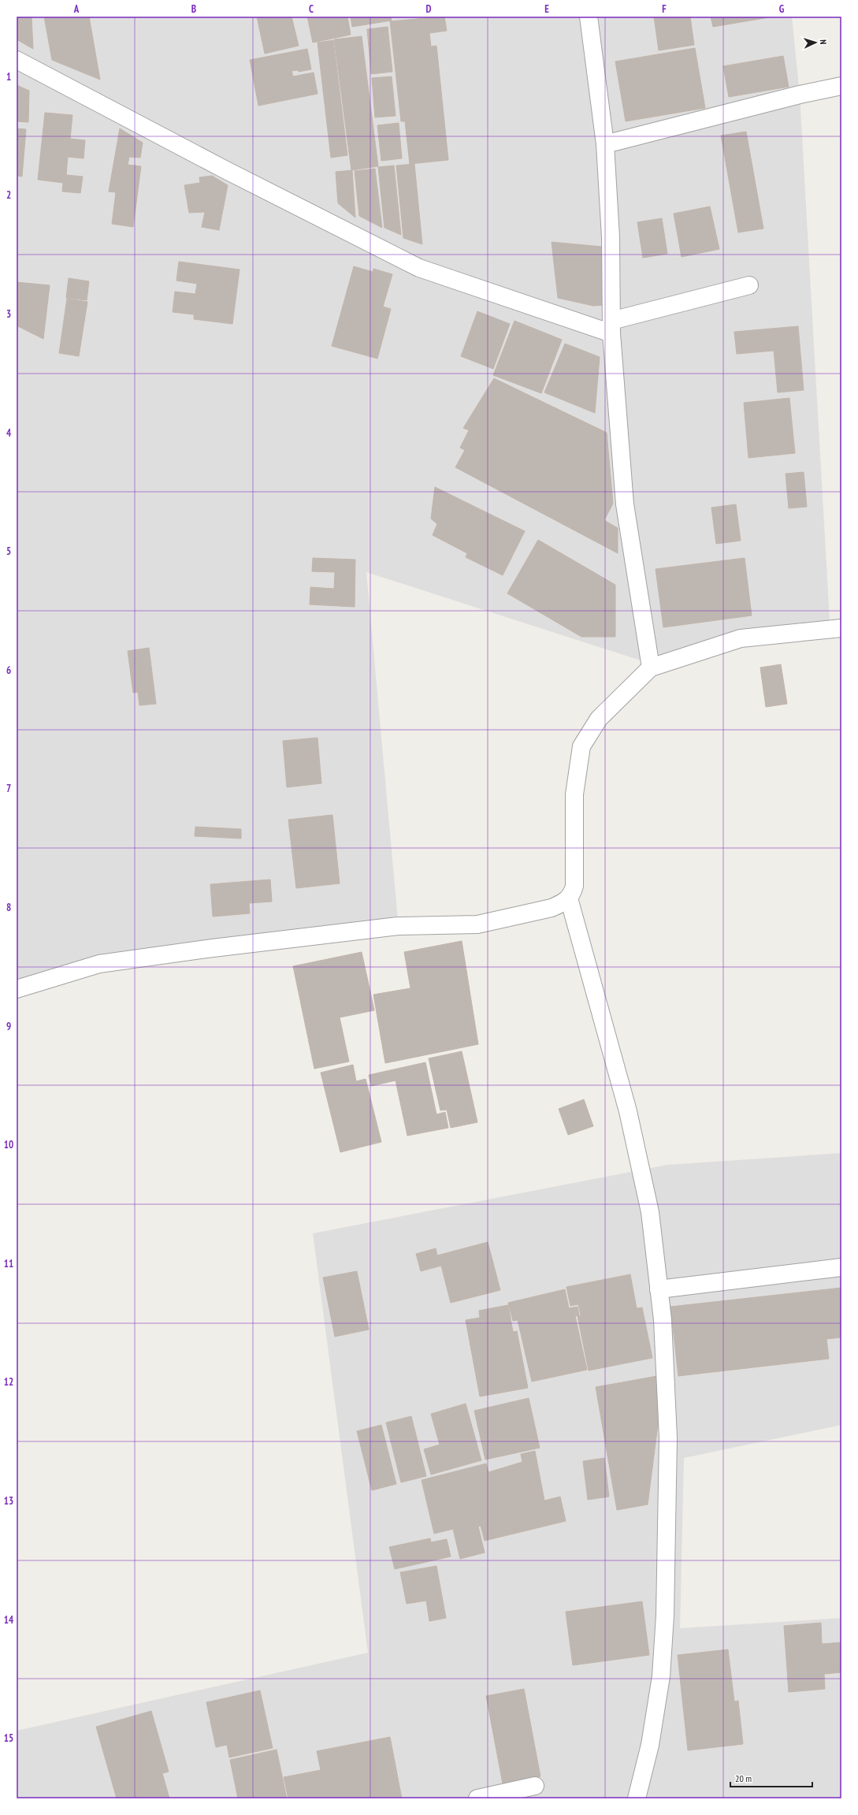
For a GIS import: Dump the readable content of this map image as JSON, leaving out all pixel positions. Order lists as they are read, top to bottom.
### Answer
{
  "scale_bar": "20 m",
  "north": "right",
  "grid": {
    "columns": [
      "A",
      "B",
      "C",
      "D",
      "E",
      "F",
      "G"
    ],
    "rows": [
      "1",
      "2",
      "3",
      "4",
      "5",
      "6",
      "7",
      "8",
      "9",
      "10",
      "11",
      "12",
      "13",
      "14",
      "15"
    ]
  }
}
